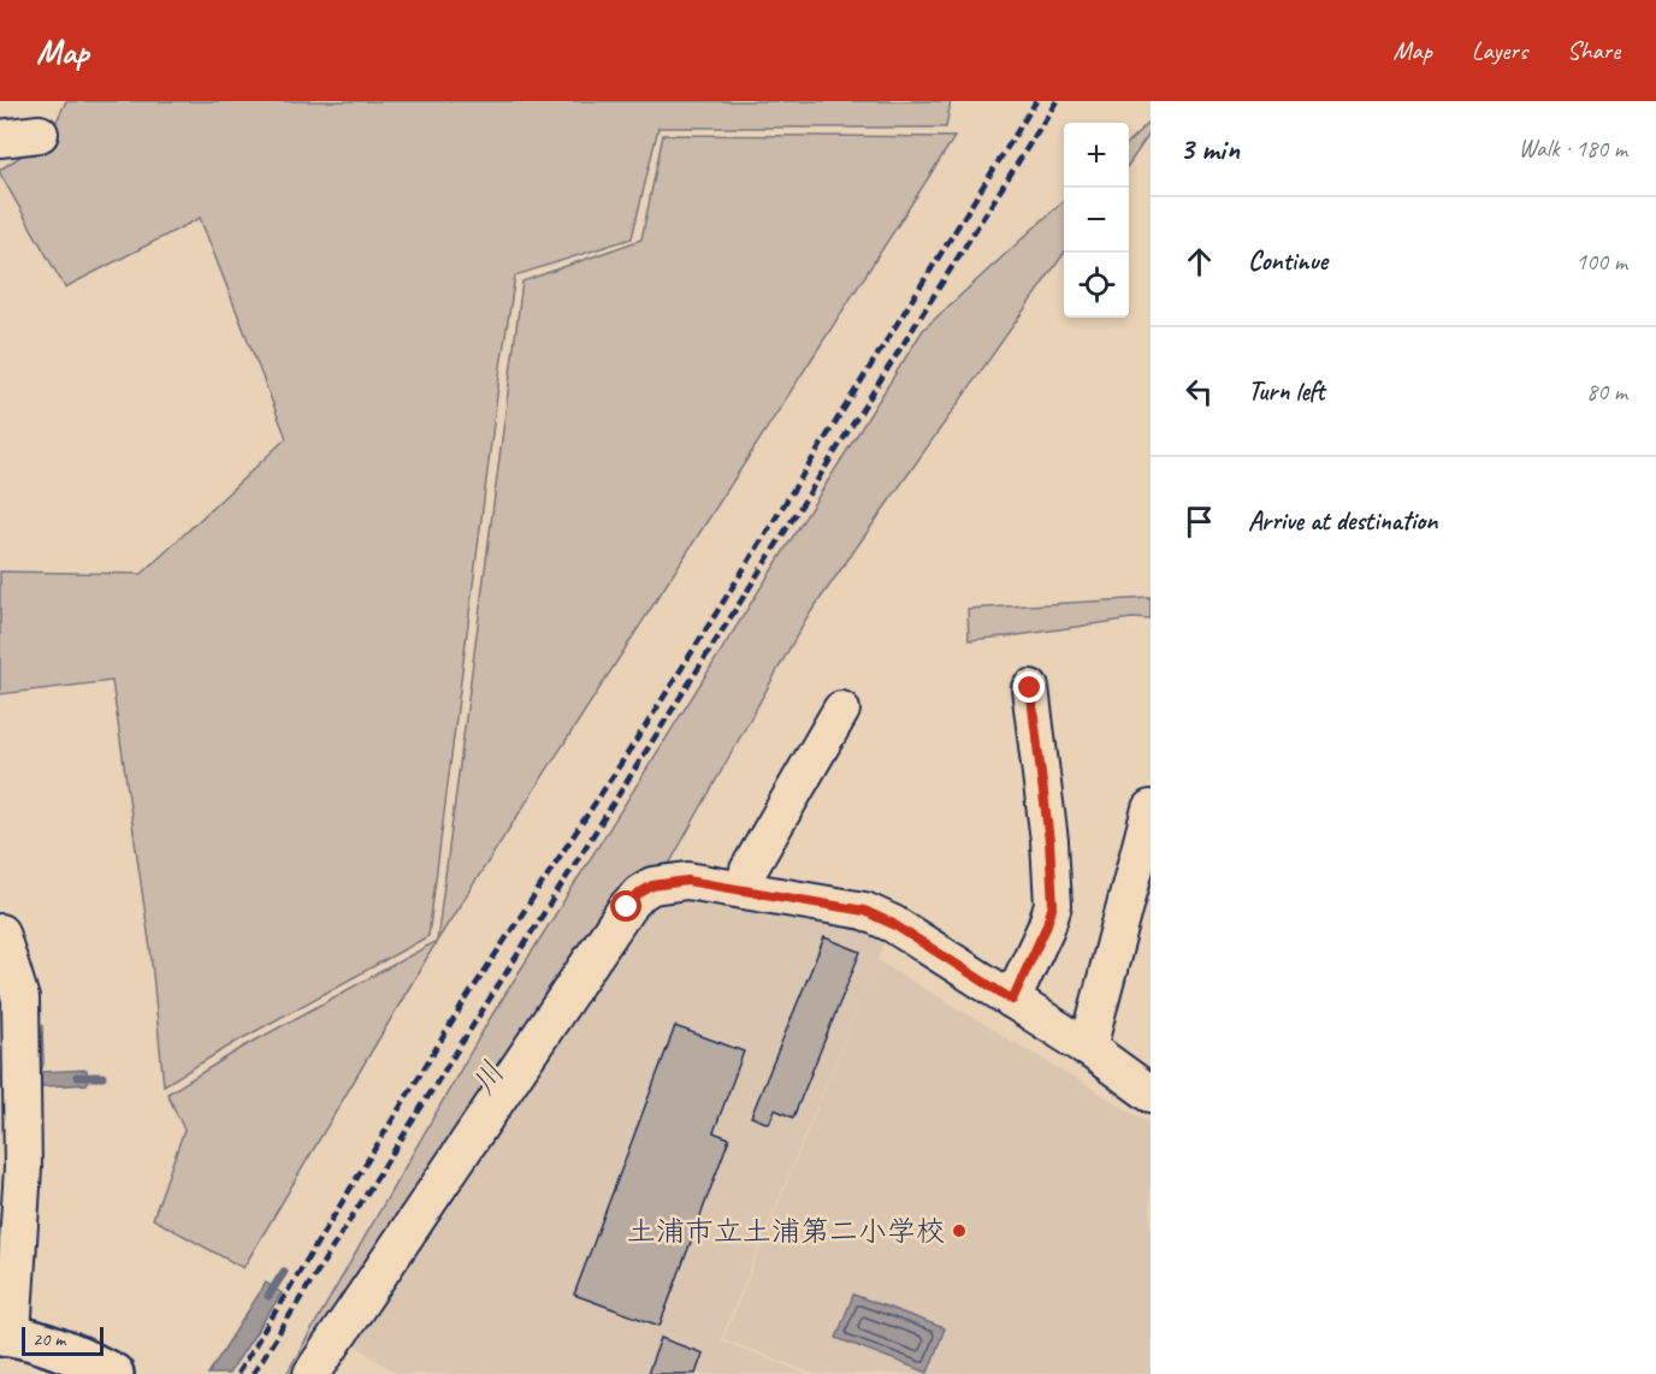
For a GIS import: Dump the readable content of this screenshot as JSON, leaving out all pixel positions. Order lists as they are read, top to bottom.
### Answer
{
  "water": ["川"],
  "places": ["土浦市立土浦第二小学校"],
  "scale_bar": "20 m",
  "page": {
    "header": "Map",
    "nav": ["Map", "Layers", "Share"],
    "heading": ["3 min", "Walk · 180 m"],
    "map_buttons": ["+", "−"],
    "list": [
      ["Continue", "100 m"],
      ["Turn left", "80 m"],
      "Arrive at destination"
    ],
    "scale": "20 m"
  }
}
